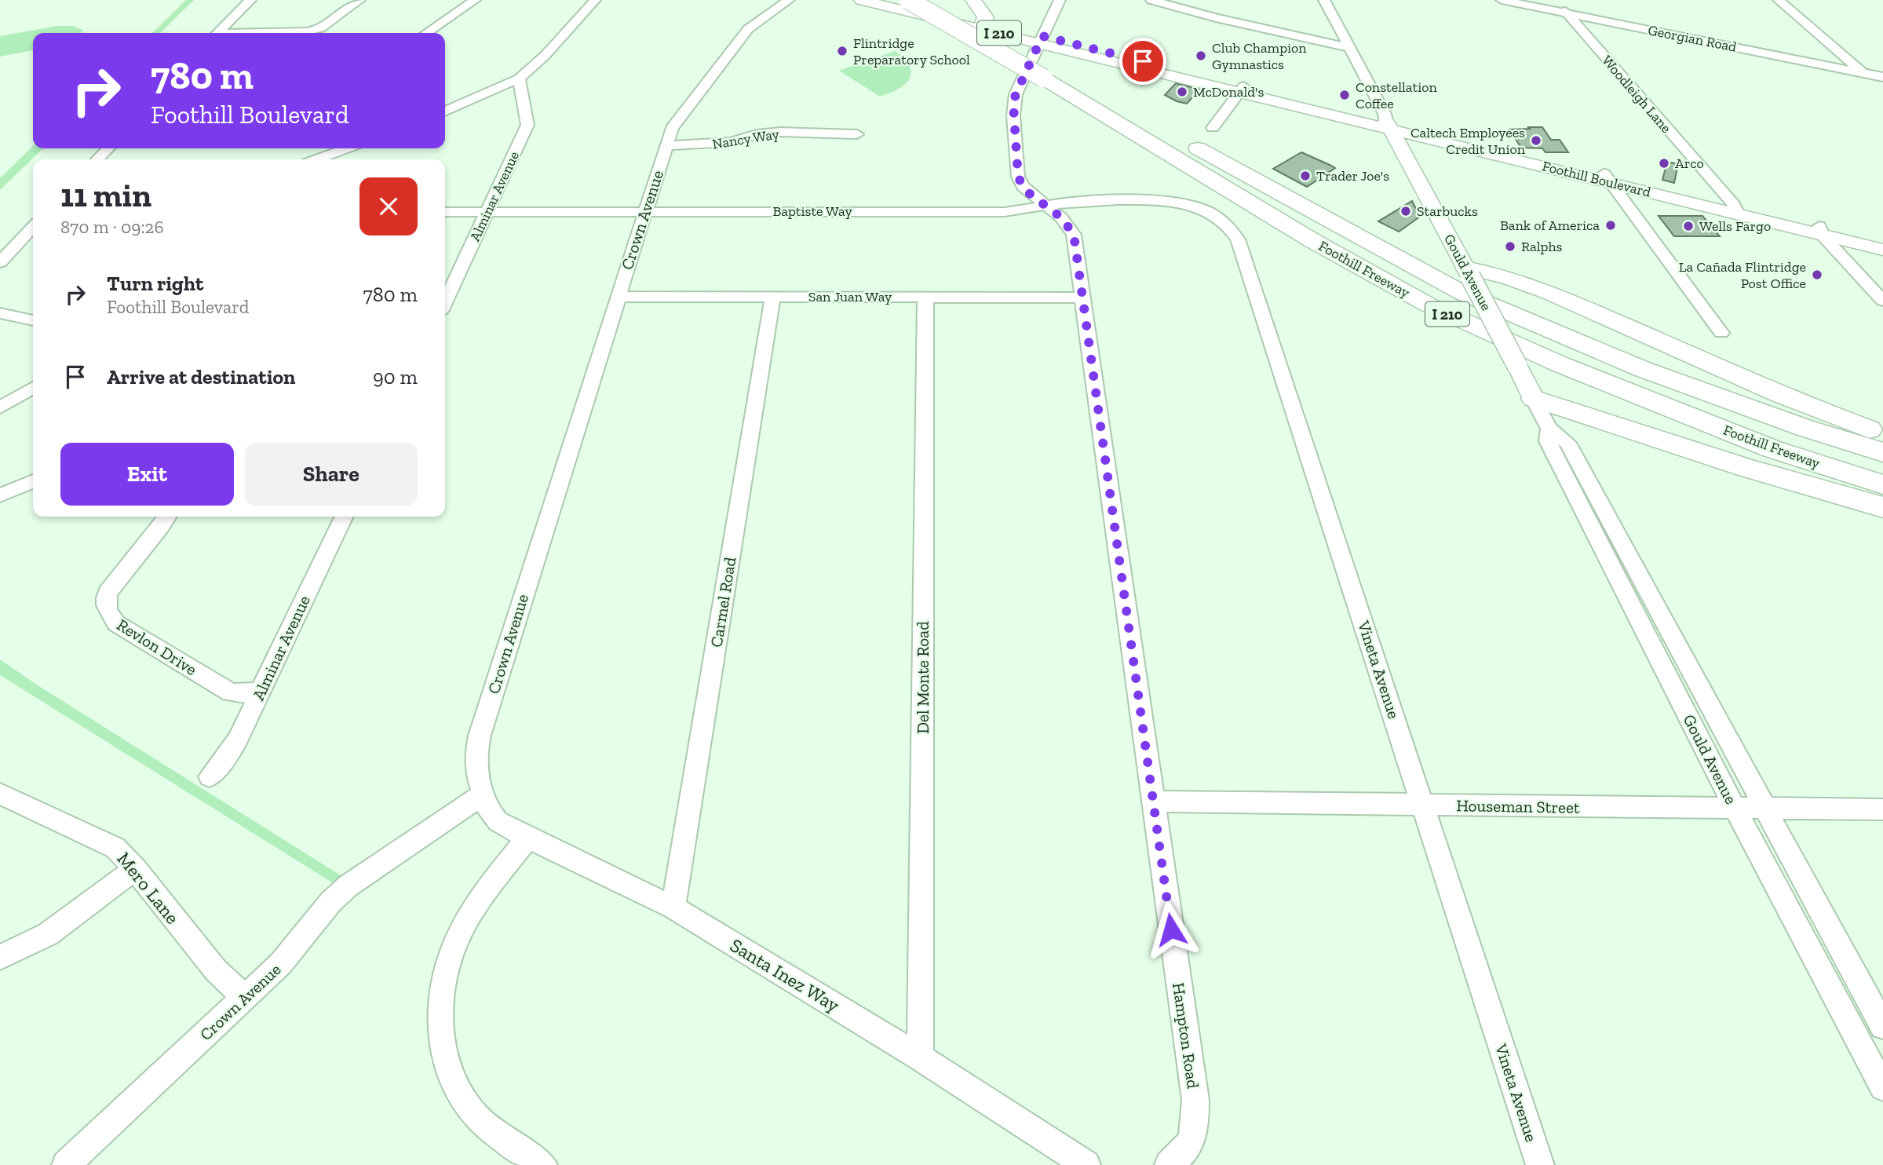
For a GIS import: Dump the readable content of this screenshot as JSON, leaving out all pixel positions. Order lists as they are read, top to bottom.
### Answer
{
  "streets": {
    "highway": ["I 210", "Foothill Freeway"],
    "main road": ["Foothill Boulevard", "Gould Avenue"],
    "street": [
      "Georgian Road",
      "Woodleigh Lane",
      "Nancy Way",
      "Alminar Avenue",
      "Baptiste Way",
      "Crown Avenue",
      "San Juan Way",
      "Carmel Road",
      "Revlon Drive",
      "Vineta Avenue",
      "Del Monte Road",
      "Houseman Street",
      "Mero Lane",
      "Santa Inez Way",
      "Hampton Road"
    ]
  },
  "crossings": [
    ["Georgian Road", "Woodleigh Lane"],
    ["Woodleigh Lane", "Foothill Boulevard"],
    ["Nancy Way", "Crown Avenue"],
    ["Foothill Boulevard", "Gould Avenue"],
    ["Foothill Boulevard", "Hampton Road"],
    ["Alminar Avenue", "Baptiste Way"],
    ["Alminar Avenue", "Revlon Drive"],
    ["Baptiste Way", "Crown Avenue"],
    ["Baptiste Way", "Vineta Avenue"],
    ["Baptiste Way", "Hampton Road"],
    ["Crown Avenue", "San Juan Way"],
    ["Crown Avenue", "Mero Lane"],
    ["Crown Avenue", "Santa Inez Way"],
    ["Gould Avenue", "Houseman Street"],
    ["San Juan Way", "Carmel Road"],
    ["San Juan Way", "Del Monte Road"],
    ["San Juan Way", "Hampton Road"],
    ["Carmel Road", "Santa Inez Way"],
    ["Vineta Avenue", "Houseman Street"],
    ["Del Monte Road", "Santa Inez Way"],
    ["Houseman Street", "Hampton Road"]
  ],
  "places": [
    "Flintridge Preparatory School",
    "Club Champion Gymnastics",
    "McDonald's",
    "Constellation Coffee",
    "Caltech Employees Credit Union",
    "Arco",
    "Trader Joe's",
    "Starbucks",
    "Bank of America",
    "Wells Fargo",
    "Ralphs",
    "La Cañada Flintridge Post Office"
  ],
  "page": {
    "turn": ["780 m", "Foothill Boulevard"],
    "heading": ["11 min", "870 m · 09:26"],
    "list": [
      {
        "name": "Turn right",
        "note": "Foothill Boulevard",
        "value": "780 m"
      },
      {
        "name": "Arrive at destination",
        "value": "90 m"
      }
    ],
    "buttons": ["Exit", "Share"]
  }
}
